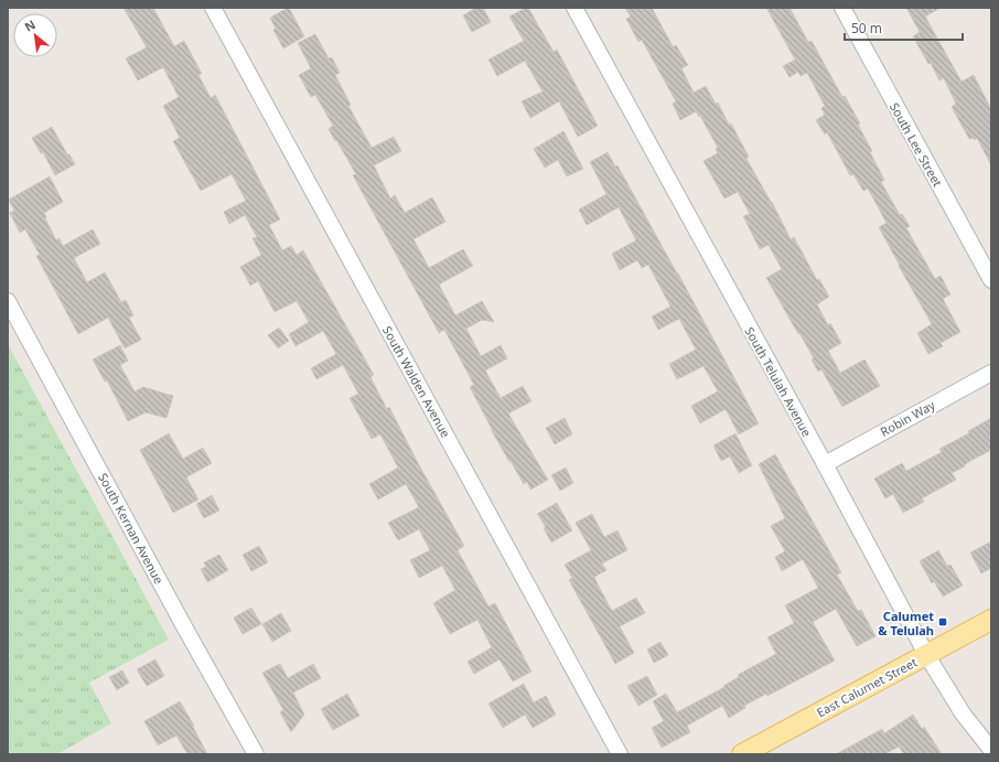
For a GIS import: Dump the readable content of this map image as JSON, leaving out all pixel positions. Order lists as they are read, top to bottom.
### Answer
{
  "streets": {
    "main road": ["East Calumet Street"],
    "street": [
      "South Lee Street",
      "South Walden Avenue",
      "South Telulah Avenue",
      "Robin Way",
      "South Kernan Avenue"
    ]
  },
  "crossings": [
    ["South Telulah Avenue", "Robin Way"],
    ["South Telulah Avenue", "East Calumet Street"]
  ],
  "places": {
    "transit": ["Calumet & Telulah"]
  },
  "scale_bar": "50 m",
  "north": "top left"
}
